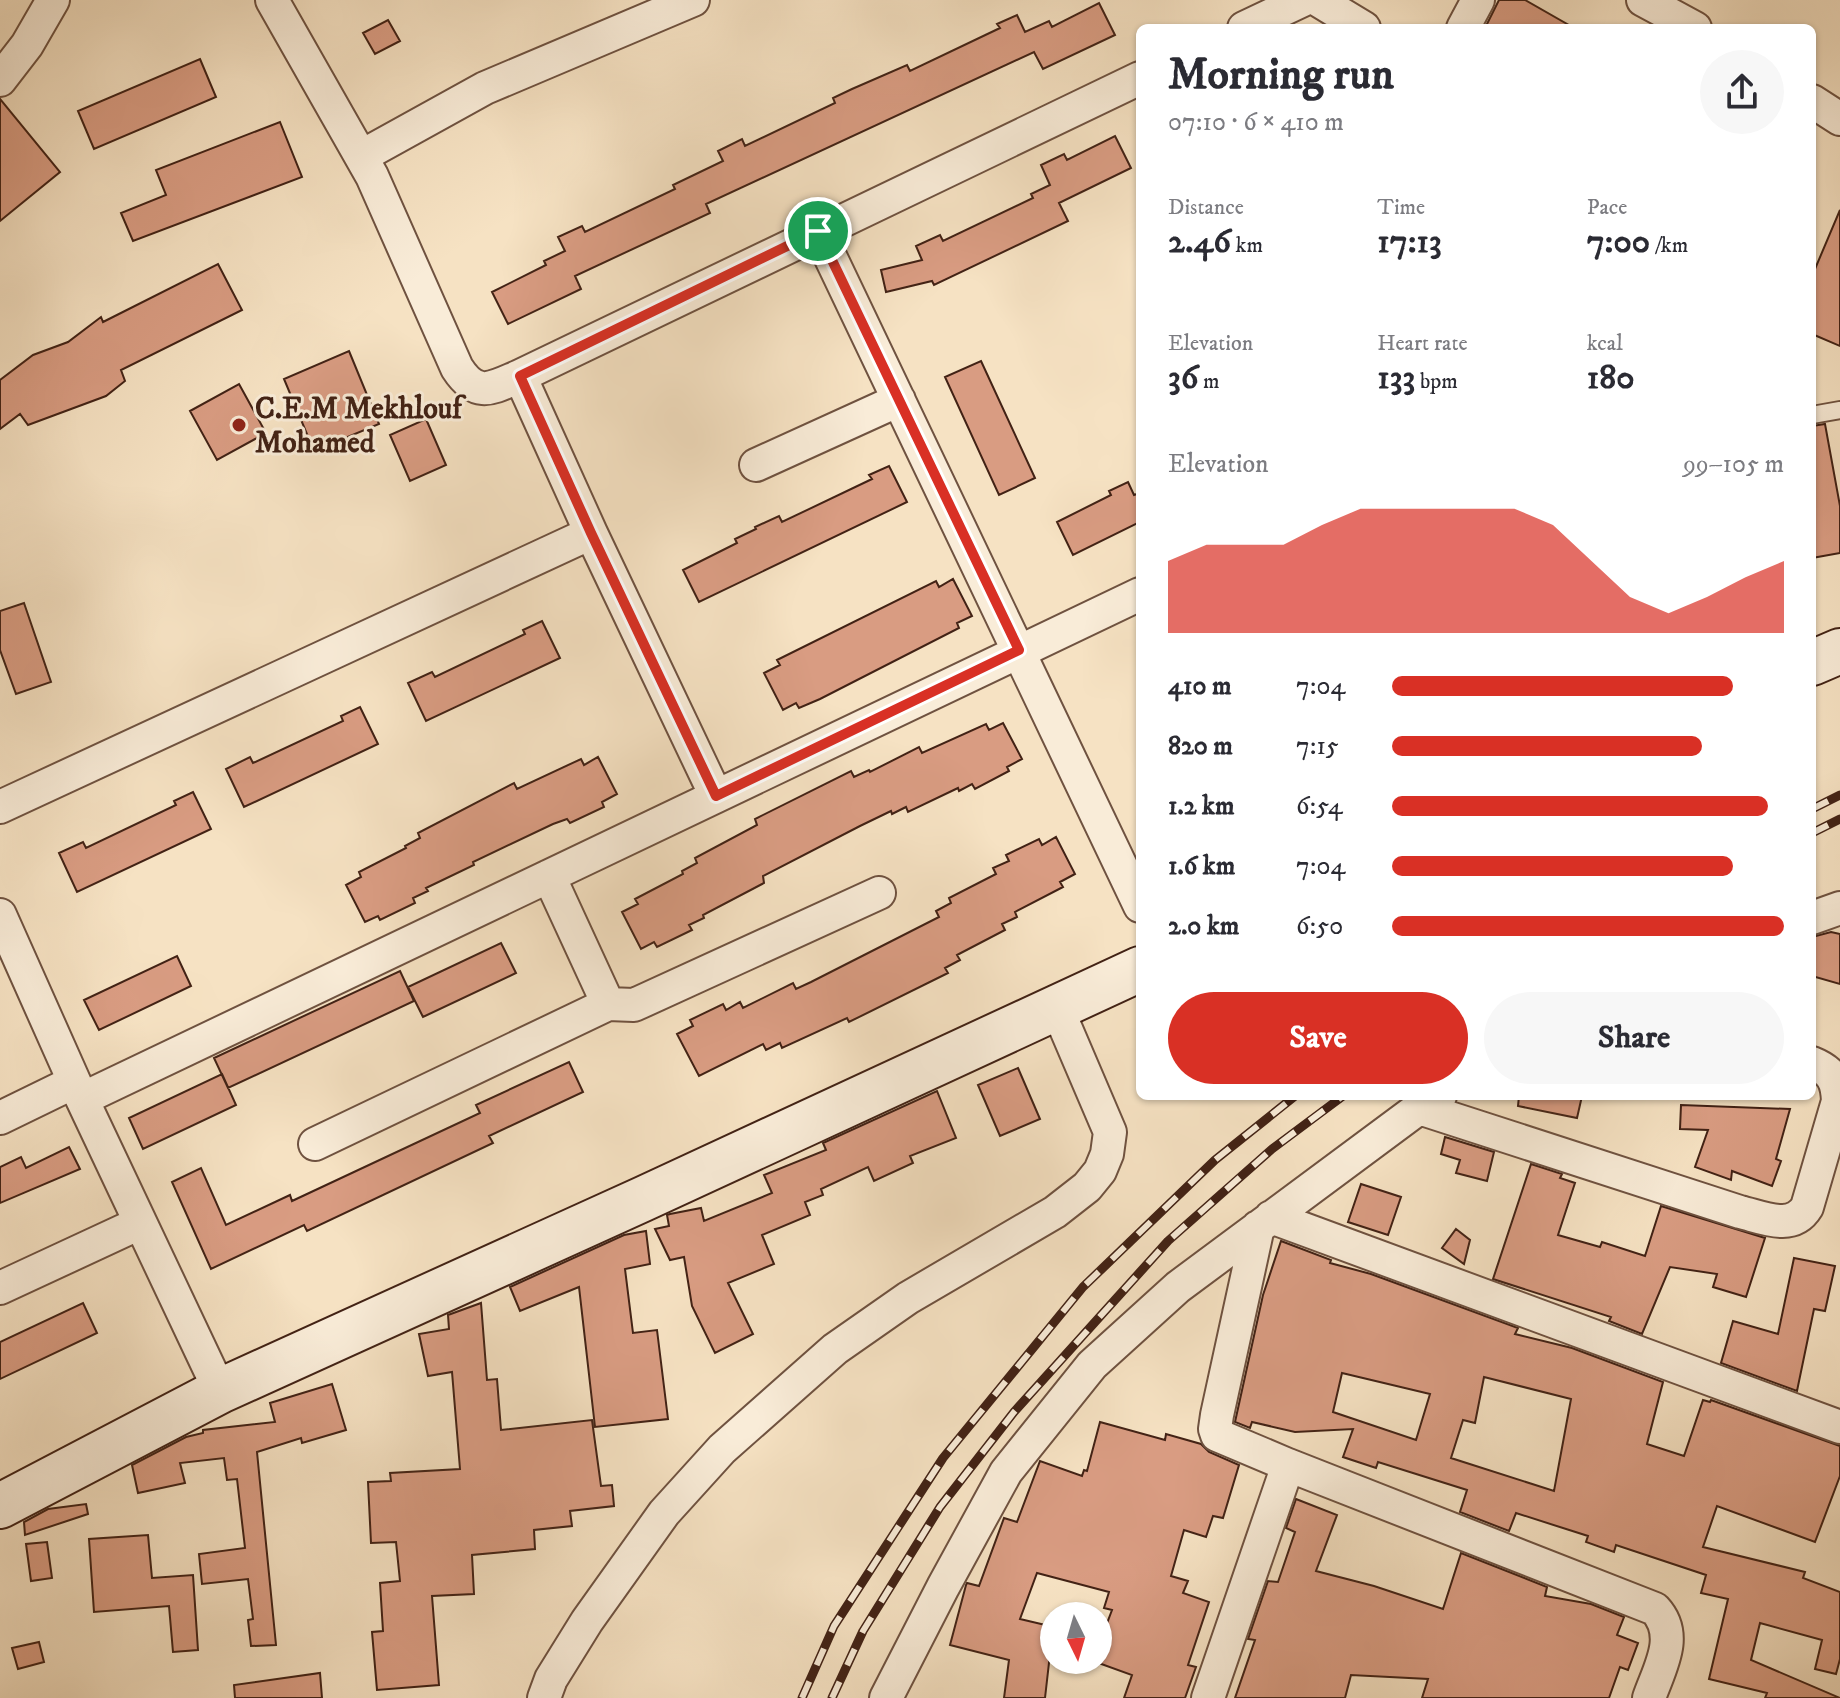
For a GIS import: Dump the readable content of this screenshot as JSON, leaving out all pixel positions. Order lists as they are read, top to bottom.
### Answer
{
  "places": ["C.E.M Mekhlouf Mohamed"],
  "north": "bottom",
  "page": {
    "heading": ["Morning run", "07:10 · 6 × 410 m"],
    "stats": [
      ["Distance", "2.46 km"],
      ["Time", "17:13"],
      ["Pace", "7:00 /km"],
      ["Elevation", "36 m"],
      ["Heart rate", "133 bpm"],
      ["kcal", "180"]
    ],
    "chart": ["Elevation", "99–105 m"],
    "list": [
      {
        "name": "410 m",
        "note": "7:04"
      },
      {
        "name": "820 m",
        "note": "7:15"
      },
      {
        "name": "1.2 km",
        "note": "6:54"
      },
      {
        "name": "1.6 km",
        "note": "7:04"
      },
      {
        "name": "2.0 km",
        "note": "6:50"
      }
    ],
    "buttons": ["Save", "Share"]
  }
}
